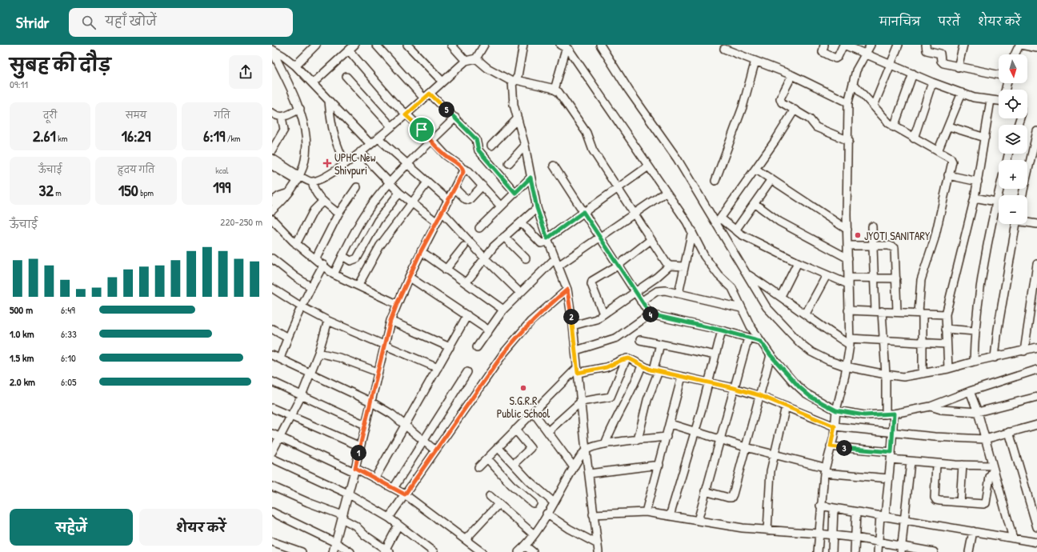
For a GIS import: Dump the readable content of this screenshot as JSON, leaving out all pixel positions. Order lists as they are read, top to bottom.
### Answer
{
  "places": {
    "health": ["UPHC New Shivpuri"],
    "other": ["JYOTI SANITARY", "S.G.R.R Public School"]
  },
  "north": "bottom",
  "page": {
    "header": "Stridr",
    "search": "यहाँ खोजें",
    "nav": ["मानचित्र", "परतें", "शेयर करें"],
    "heading": ["सुबह की दौड़", "09:11"],
    "map_buttons": ["+", "−"],
    "stats": [
      ["दूरी", "2.61 km"],
      ["समय", "16:29"],
      ["गति", "6:19 /km"],
      ["ऊँचाई", "32 m"],
      ["हृदय गति", "150 bpm"],
      ["kcal", "199"]
    ],
    "pins": [
      "5",
      "4",
      "2",
      "3",
      "1"
    ],
    "chart": ["ऊँचाई", "220–250 m"],
    "list": [
      {
        "name": "500 m",
        "note": "6:49"
      },
      {
        "name": "1.0 km",
        "note": "6:33"
      },
      {
        "name": "1.5 km",
        "note": "6:10"
      },
      {
        "name": "2.0 km",
        "note": "6:05"
      }
    ],
    "buttons": ["सहेजें", "शेयर करें"]
  }
}
